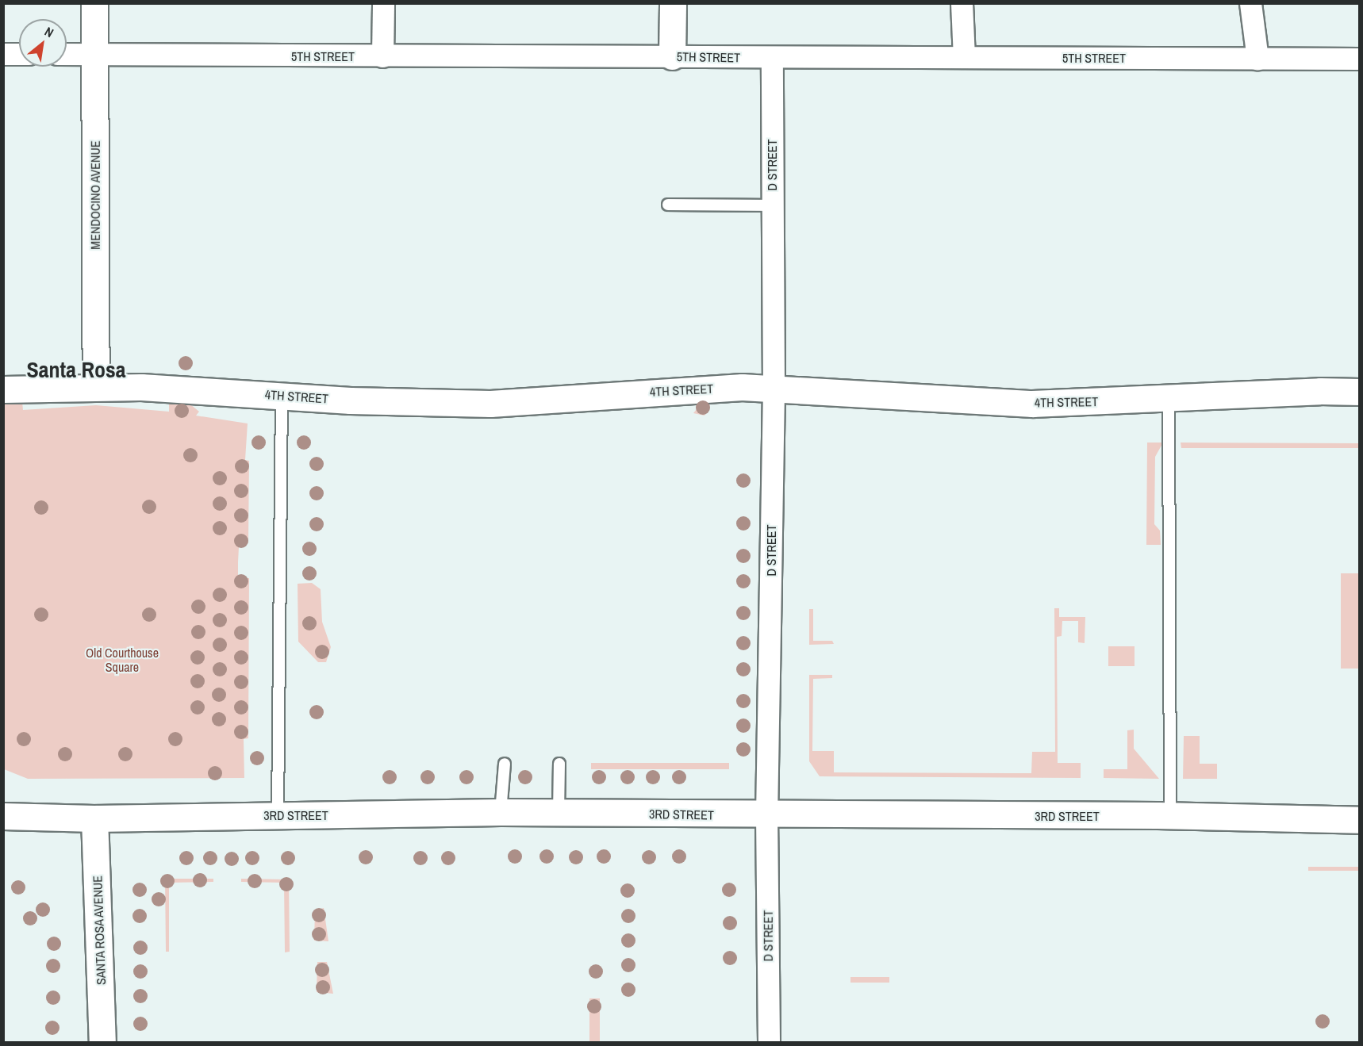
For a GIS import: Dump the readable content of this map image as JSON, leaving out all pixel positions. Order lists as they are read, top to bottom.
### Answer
{
  "streets": {
    "main road": [
      "MENDOCINO AVENUE",
      "4TH STREET",
      "3RD STREET",
      "SANTA ROSA AVENUE"
    ],
    "street": ["5TH STREET", "D STREET"]
  },
  "crossings": [
    ["5TH STREET", "D STREET"],
    ["5TH STREET", "MENDOCINO AVENUE"],
    ["D STREET", "4TH STREET"],
    ["D STREET", "3RD STREET"],
    ["MENDOCINO AVENUE", "4TH STREET"],
    ["3RD STREET", "SANTA ROSA AVENUE"]
  ],
  "districts": ["Santa Rosa"],
  "parks": ["Old Courthouse Square"],
  "north": "top right"
}
